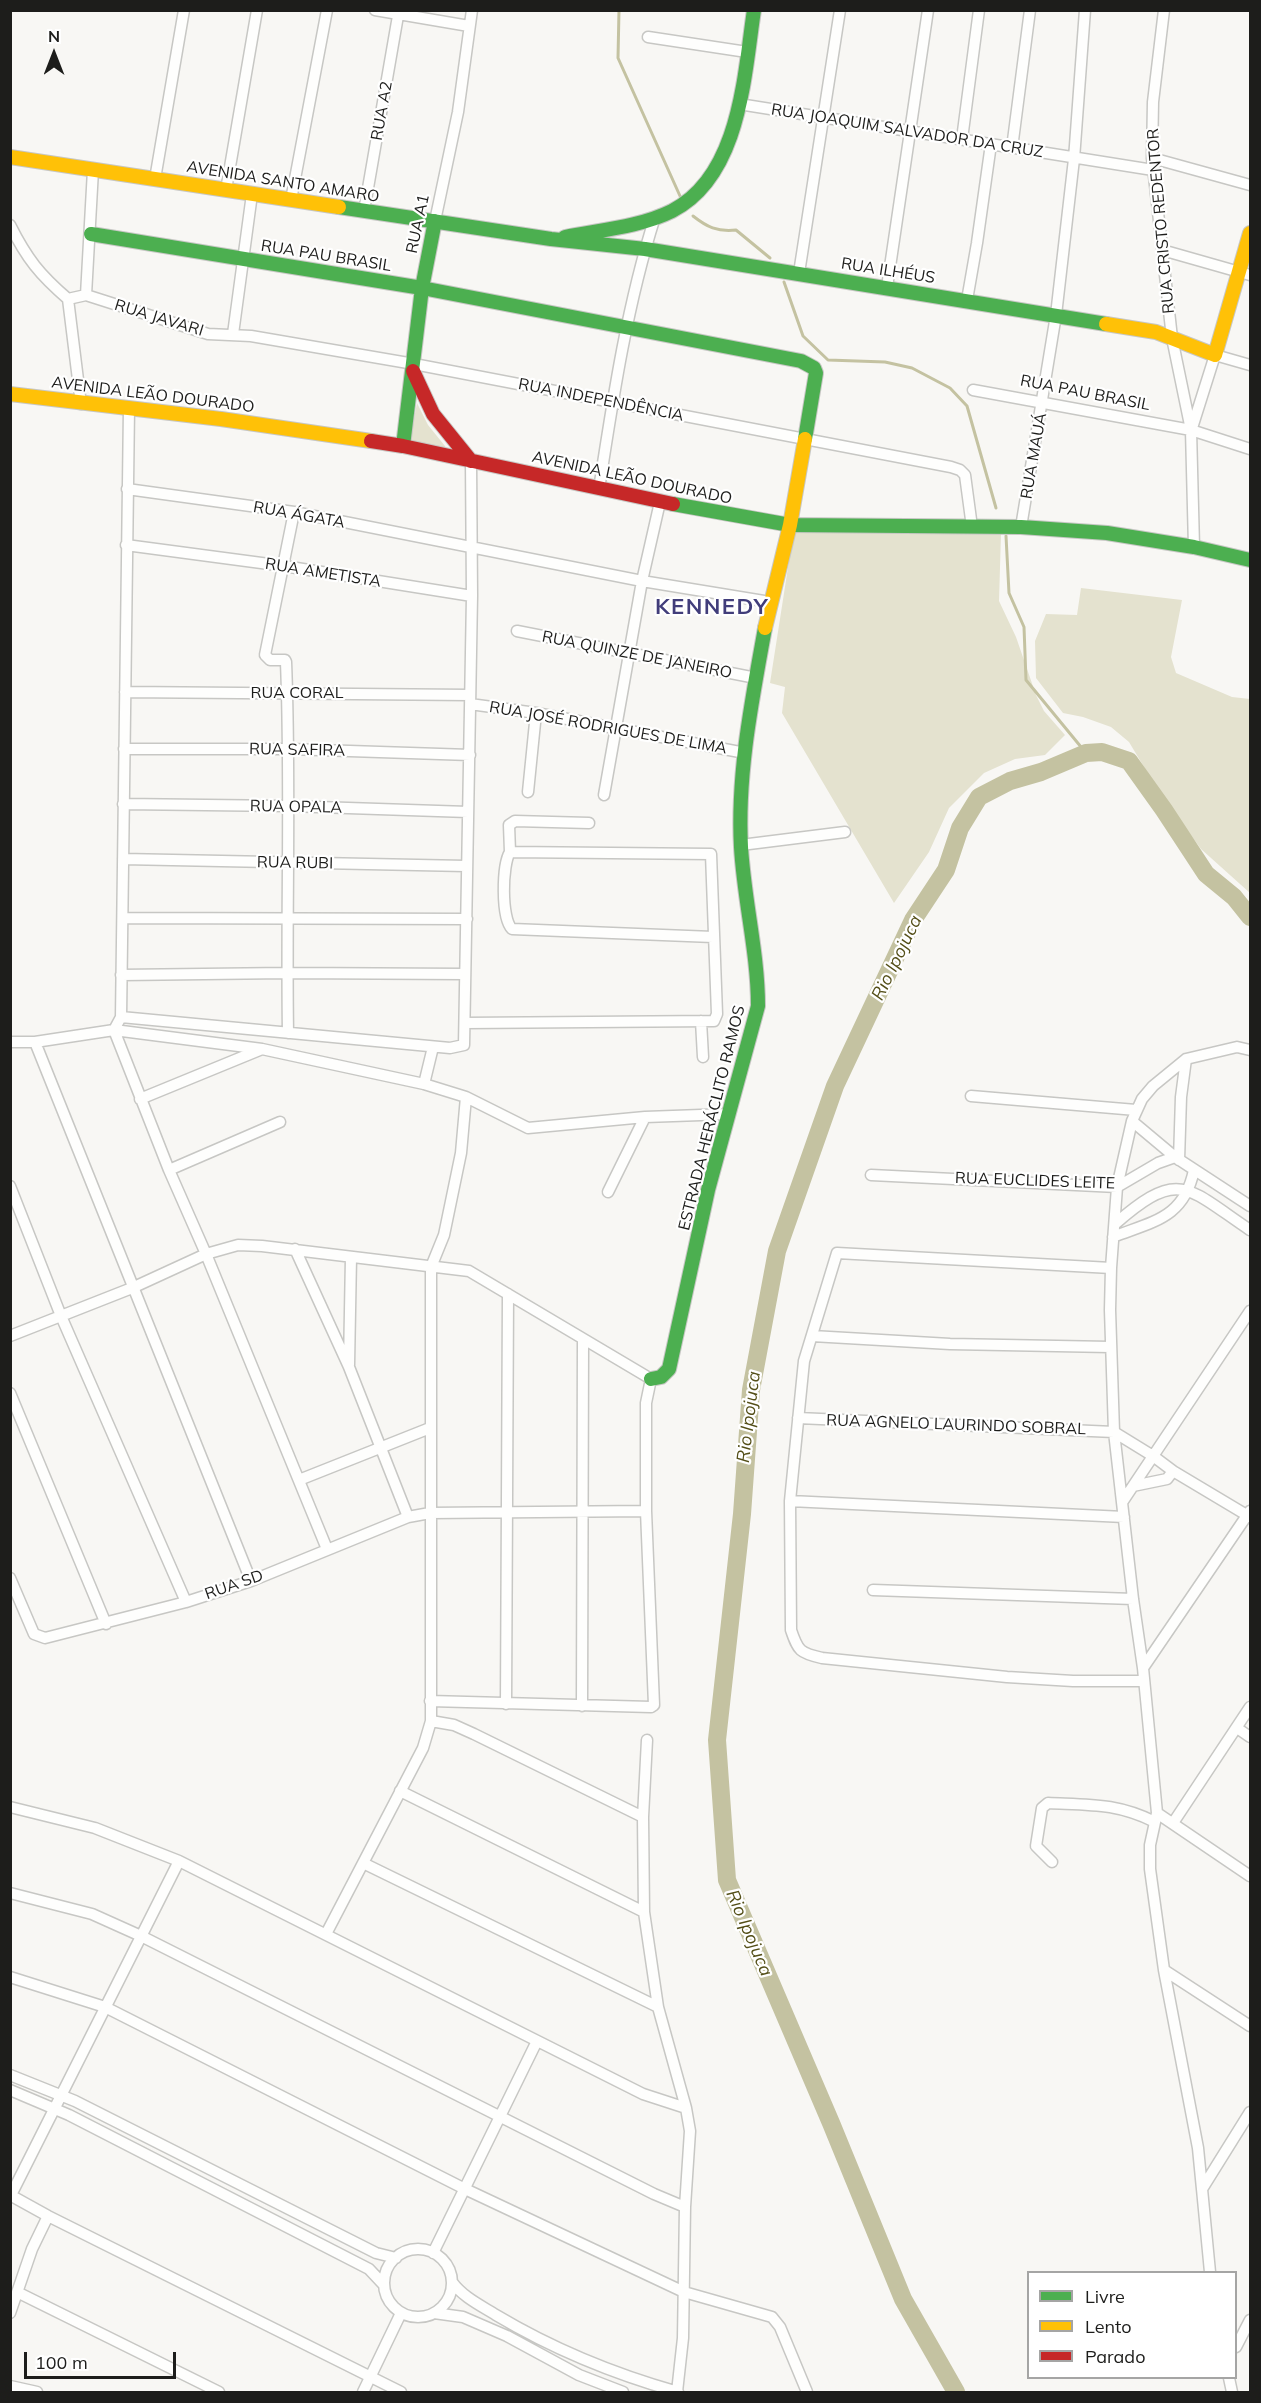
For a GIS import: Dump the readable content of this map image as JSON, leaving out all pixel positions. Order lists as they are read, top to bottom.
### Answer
{
  "streets": {
    "street": [
      "RUA A2",
      "RUA JOAQUIM SALVADOR DA CRUZ",
      "AVENIDA SANTO AMARO",
      "RUA CRISTO REDENTOR",
      "RUA A1",
      "RUA PAU BRASIL",
      "RUA ILHÉUS",
      "RUA JAVARI",
      "AVENIDA LEÃO DOURADO",
      "RUA INDEPENDÊNCIA",
      "RUA MAUÁ",
      "RUA ÁGATA",
      "RUA AMETISTA",
      "RUA QUINZE DE JANEIRO",
      "RUA CORAL",
      "RUA JOSÉ RODRIGUES DE LIMA",
      "RUA SAFIRA",
      "RUA OPALA",
      "RUA RUBI",
      "ESTRADA HERÁCLITO RAMOS",
      "RUA EUCLIDES LEITE",
      "RUA AGNELO LAURINDO SOBRAL",
      "RUA SD"
    ]
  },
  "crossings": [
    ["RUA A2", "AVENIDA SANTO AMARO"],
    ["RUA JOAQUIM SALVADOR DA CRUZ", "RUA CRISTO REDENTOR"],
    ["AVENIDA SANTO AMARO", "RUA A1"],
    ["AVENIDA SANTO AMARO", "RUA ILHÉUS"],
    ["RUA CRISTO REDENTOR", "RUA PAU BRASIL"],
    ["RUA CRISTO REDENTOR", "RUA ILHÉUS"],
    ["RUA A1", "RUA PAU BRASIL"],
    ["RUA A1", "AVENIDA LEÃO DOURADO"],
    ["RUA A1", "RUA INDEPENDÊNCIA"],
    ["RUA PAU BRASIL", "RUA MAUÁ"],
    ["RUA PAU BRASIL", "ESTRADA HERÁCLITO RAMOS"],
    ["RUA ILHÉUS", "RUA MAUÁ"],
    ["RUA JAVARI", "RUA INDEPENDÊNCIA"],
    ["AVENIDA LEÃO DOURADO", "RUA INDEPENDÊNCIA"],
    ["AVENIDA LEÃO DOURADO", "RUA MAUÁ"],
    ["AVENIDA LEÃO DOURADO", "ESTRADA HERÁCLITO RAMOS"],
    ["RUA INDEPENDÊNCIA", "ESTRADA HERÁCLITO RAMOS"],
    ["RUA QUINZE DE JANEIRO", "ESTRADA HERÁCLITO RAMOS"],
    ["RUA CORAL", "RUA JOSÉ RODRIGUES DE LIMA"],
    ["RUA JOSÉ RODRIGUES DE LIMA", "ESTRADA HERÁCLITO RAMOS"]
  ],
  "districts": ["KENNEDY"],
  "water": ["Rio Ipojuca"],
  "legend": ["Livre", "Lento", "Parado"],
  "scale_bar": "100 m",
  "north": "top"
}
